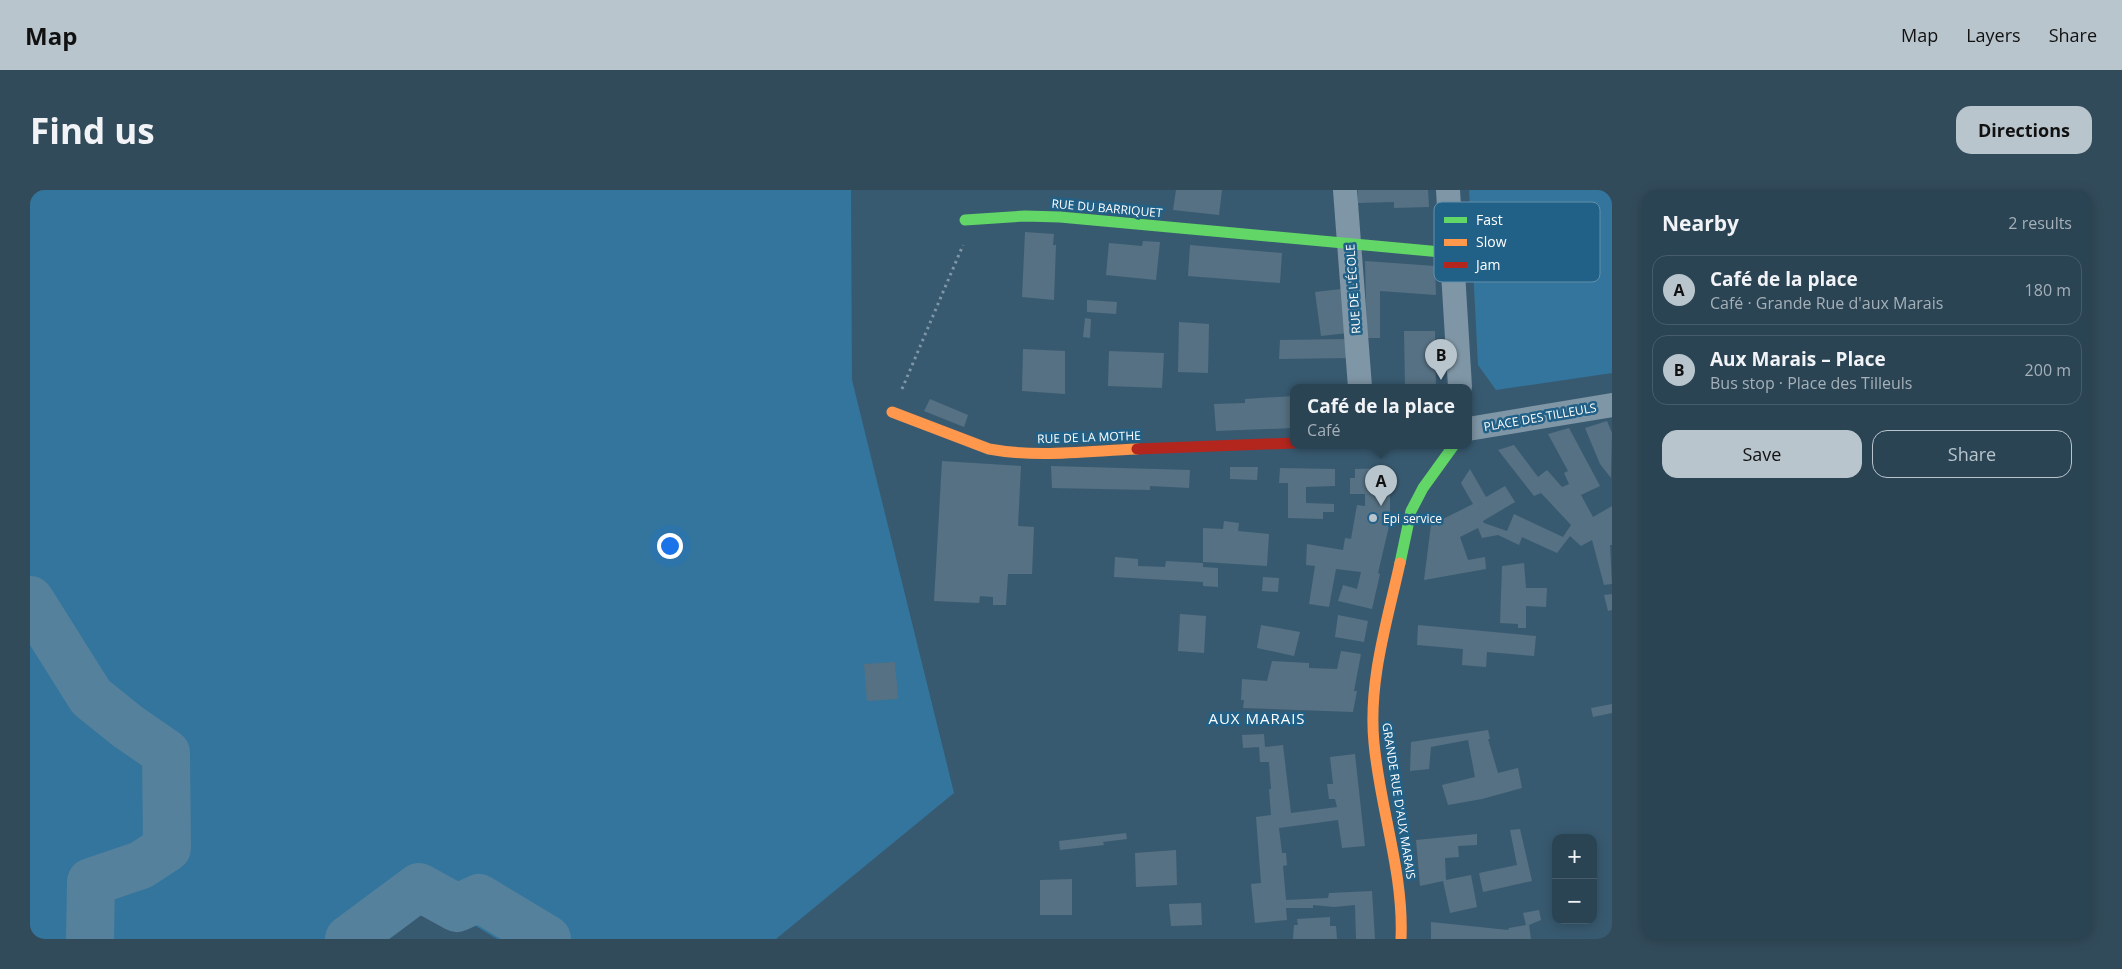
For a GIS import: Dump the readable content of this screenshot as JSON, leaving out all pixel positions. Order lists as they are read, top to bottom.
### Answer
{
  "streets": {
    "street": [
      "RUE DU BARRIQUET",
      "RUE DE L'ÉCOLE",
      "PLACE DES TILLEULS",
      "RUE DE LA MOTHE",
      "GRANDE RUE D'AUX MARAIS"
    ]
  },
  "crossings": [
    ["RUE DU BARRIQUET", "RUE DE L'ÉCOLE"]
  ],
  "districts": ["AUX MARAIS"],
  "places": ["Epi service"],
  "legend": ["Fast", "Slow", "Jam"],
  "page": {
    "header": "Map",
    "nav": ["Map", "Layers", "Share"],
    "buttons": [
      "Directions",
      ["Save", "Share"]
    ],
    "title": "Find us",
    "heading": ["Nearby", "2 results"],
    "list": [
      {
        "mark": "A",
        "name": "Café de la place",
        "note": "Café · Grande Rue d'aux Marais",
        "value": "180 m"
      },
      {
        "mark": "B",
        "name": "Aux Marais – Place",
        "note": "Bus stop · Place des Tilleuls",
        "value": "200 m"
      }
    ],
    "pins": ["B", "A"],
    "popup": ["Café de la place", "Café"],
    "map_buttons": ["+", "−"]
  }
}
